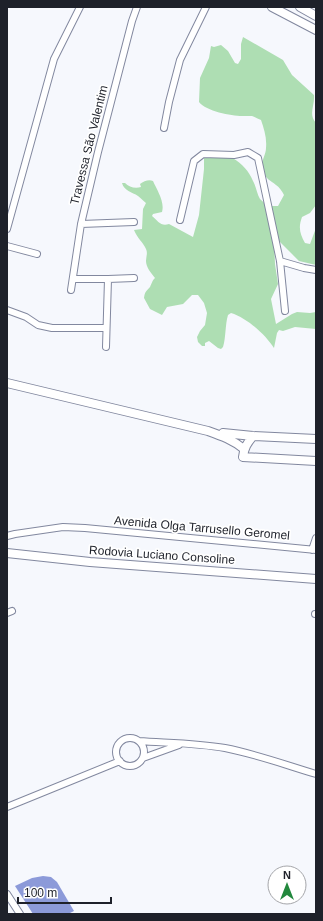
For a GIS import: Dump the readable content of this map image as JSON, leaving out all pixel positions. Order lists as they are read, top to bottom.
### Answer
{
  "streets": {
    "main road": ["Rodovia Luciano Consoline"],
    "street": ["Travessa São Valentim", "Avenida Olga Tarrusello Geromel"]
  },
  "scale_bar": "100 m",
  "north": "top"
}
